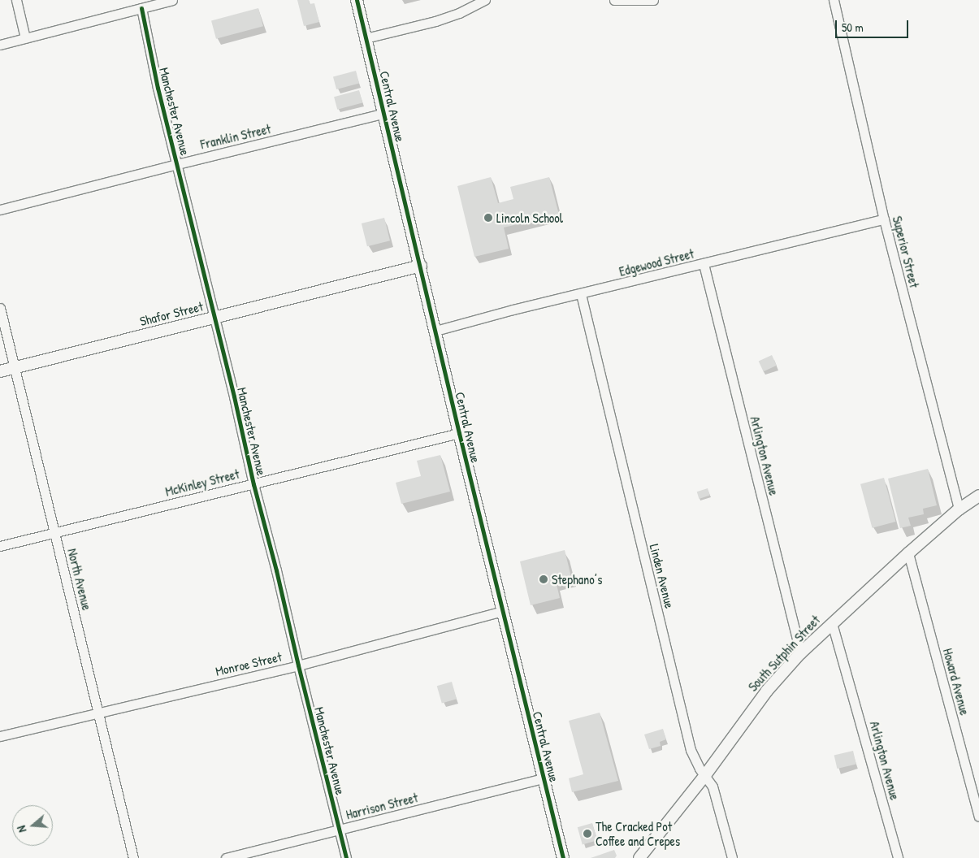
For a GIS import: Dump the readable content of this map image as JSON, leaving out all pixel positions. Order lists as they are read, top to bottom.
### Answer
{
  "streets": {
    "street": [
      "Central Avenue",
      "Manchester Avenue",
      "Franklin Street",
      "Superior Street",
      "Edgewood Street",
      "Shafor Street",
      "Arlington Avenue",
      "McKinley Street",
      "Linden Avenue",
      "North Avenue",
      "South Sutphin Street",
      "Monroe Street",
      "Howard Avenue",
      "Harrison Street"
    ]
  },
  "crossings": [
    ["Central Avenue", "Franklin Street"],
    ["Central Avenue", "Edgewood Street"],
    ["Central Avenue", "Shafor Street"],
    ["Central Avenue", "McKinley Street"],
    ["Central Avenue", "Monroe Street"],
    ["Central Avenue", "Harrison Street"],
    ["Manchester Avenue", "Franklin Street"],
    ["Manchester Avenue", "Shafor Street"],
    ["Manchester Avenue", "McKinley Street"],
    ["Manchester Avenue", "Monroe Street"],
    ["Manchester Avenue", "Harrison Street"],
    ["Superior Street", "Edgewood Street"],
    ["Superior Street", "South Sutphin Street"],
    ["Edgewood Street", "Arlington Avenue"],
    ["Edgewood Street", "Linden Avenue"],
    ["Shafor Street", "North Avenue"],
    ["Arlington Avenue", "South Sutphin Street"],
    ["McKinley Street", "North Avenue"],
    ["Linden Avenue", "South Sutphin Street"],
    ["North Avenue", "Monroe Street"],
    ["South Sutphin Street", "Howard Avenue"]
  ],
  "places": ["Lincoln School", "Stephano’s", "The Cracked Pot Coffee and Crepes"],
  "scale_bar": "50 m",
  "north": "left"
}
